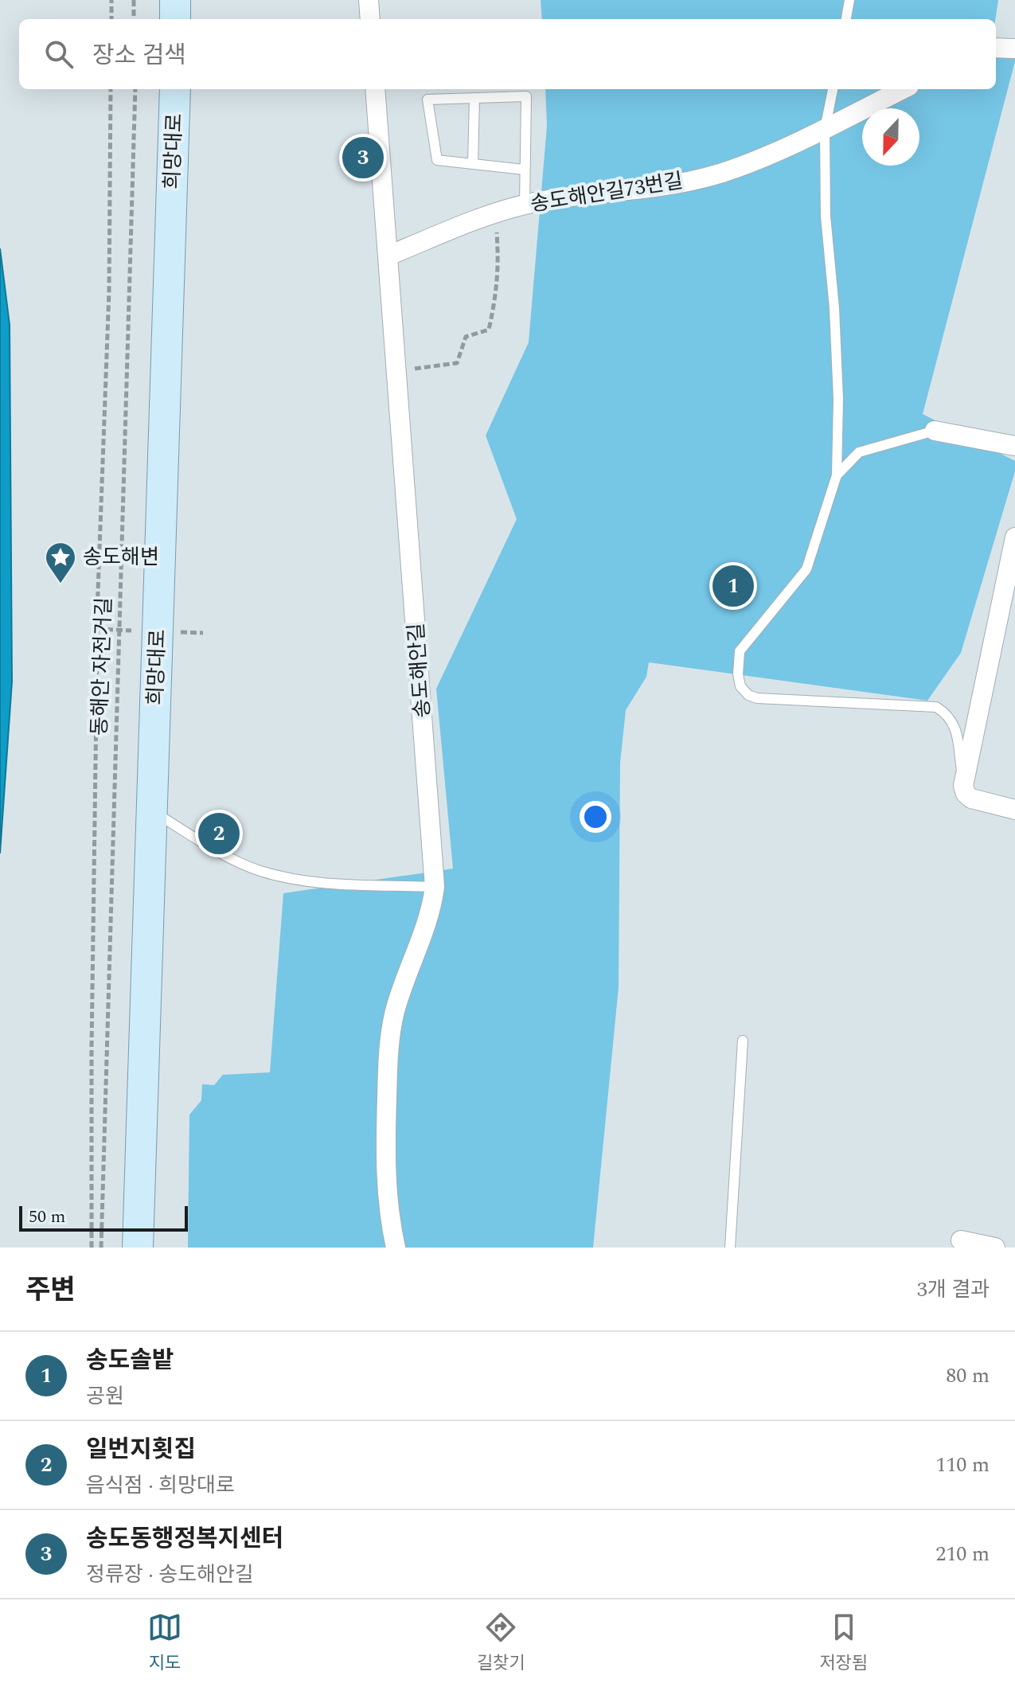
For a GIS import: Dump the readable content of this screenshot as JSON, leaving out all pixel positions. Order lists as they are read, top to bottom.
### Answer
{
  "streets": {
    "main road": ["희망대로"],
    "street": ["송도해안길73번길", "송도해안길"],
    "path": ["동해안 자전거길"]
  },
  "crossings": [
    ["송도해안길73번길", "송도해안길"]
  ],
  "places": {
    "place": ["송도해변"]
  },
  "scale_bar": "50 m",
  "north": "bottom",
  "page": {
    "search": "장소 검색",
    "pins": ["3", "1", "2"],
    "scale": "50 m",
    "heading": ["주변", "3개 결과"],
    "list": [
      {
        "mark": "1",
        "name": "송도솔밭",
        "note": "공원",
        "value": "80 m"
      },
      {
        "mark": "2",
        "name": "일번지횟집",
        "note": "음식점 · 희망대로",
        "value": "110 m"
      },
      {
        "mark": "3",
        "name": "송도동행정복지센터",
        "note": "정류장 · 송도해안길",
        "value": "210 m"
      }
    ],
    "nav": ["지도", "길찾기", "저장됨"]
  }
}
